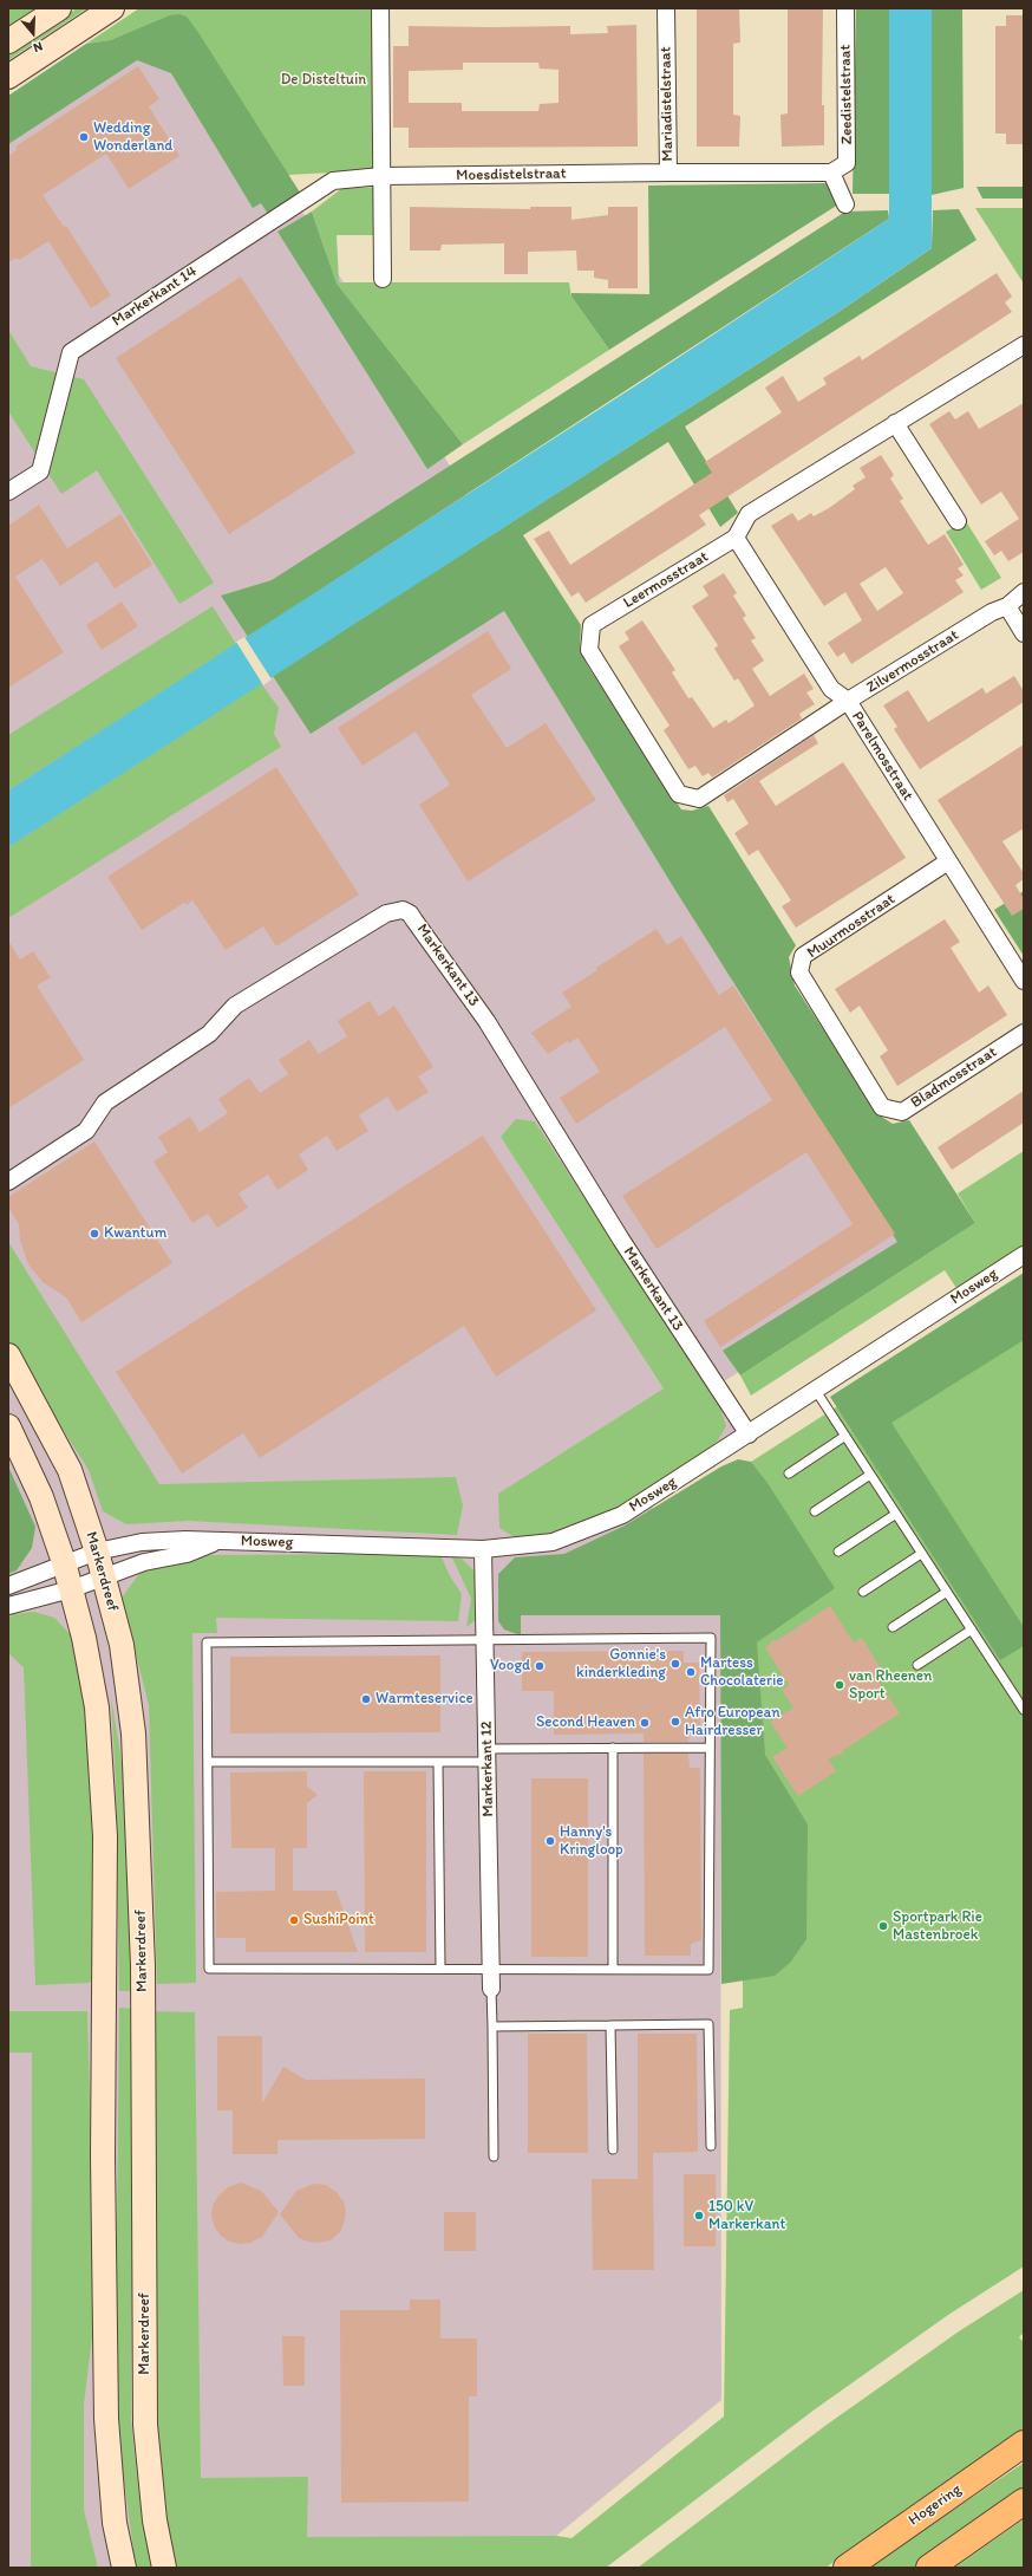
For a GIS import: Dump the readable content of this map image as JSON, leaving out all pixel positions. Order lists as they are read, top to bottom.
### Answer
{
  "streets": {
    "highway": ["Hogering"],
    "main road": ["Markerdreef"],
    "street": [
      "Zeedistelstraat",
      "Mariadistelstraat",
      "Moesdistelstraat",
      "Markerkant 14",
      "Leermosstraat",
      "Zilvermosstraat",
      "Parelmosstraat",
      "Muurmosstraat",
      "Markerkant 13",
      "Bladmosstraat",
      "Mosweg",
      "Markerkant 12"
    ]
  },
  "crossings": [
    ["Mariadistelstraat", "Moesdistelstraat"],
    ["Moesdistelstraat", "Markerkant 14"],
    ["Leermosstraat", "Zilvermosstraat"],
    ["Leermosstraat", "Parelmosstraat"],
    ["Zilvermosstraat", "Parelmosstraat"],
    ["Parelmosstraat", "Muurmosstraat"],
    ["Muurmosstraat", "Bladmosstraat"],
    ["Markerkant 13", "Mosweg"],
    ["Mosweg", "Markerdreef"],
    ["Mosweg", "Markerkant 12"]
  ],
  "parks": ["De Disteltuin"],
  "places": [
    "Wedding Wonderland",
    "Kwantum",
    "Gonnie's kinderkleding",
    "Voogd",
    "Martess Chocolaterie",
    "van Rheenen Sport",
    "Warmteservice",
    "Afro European Hairdresser",
    "Second Heaven",
    "Hanny's Kringloop",
    "SushiPoint",
    "Sportpark Rie Mastenbroek",
    "150 kV Markerkant"
  ],
  "north": "bottom"
}
